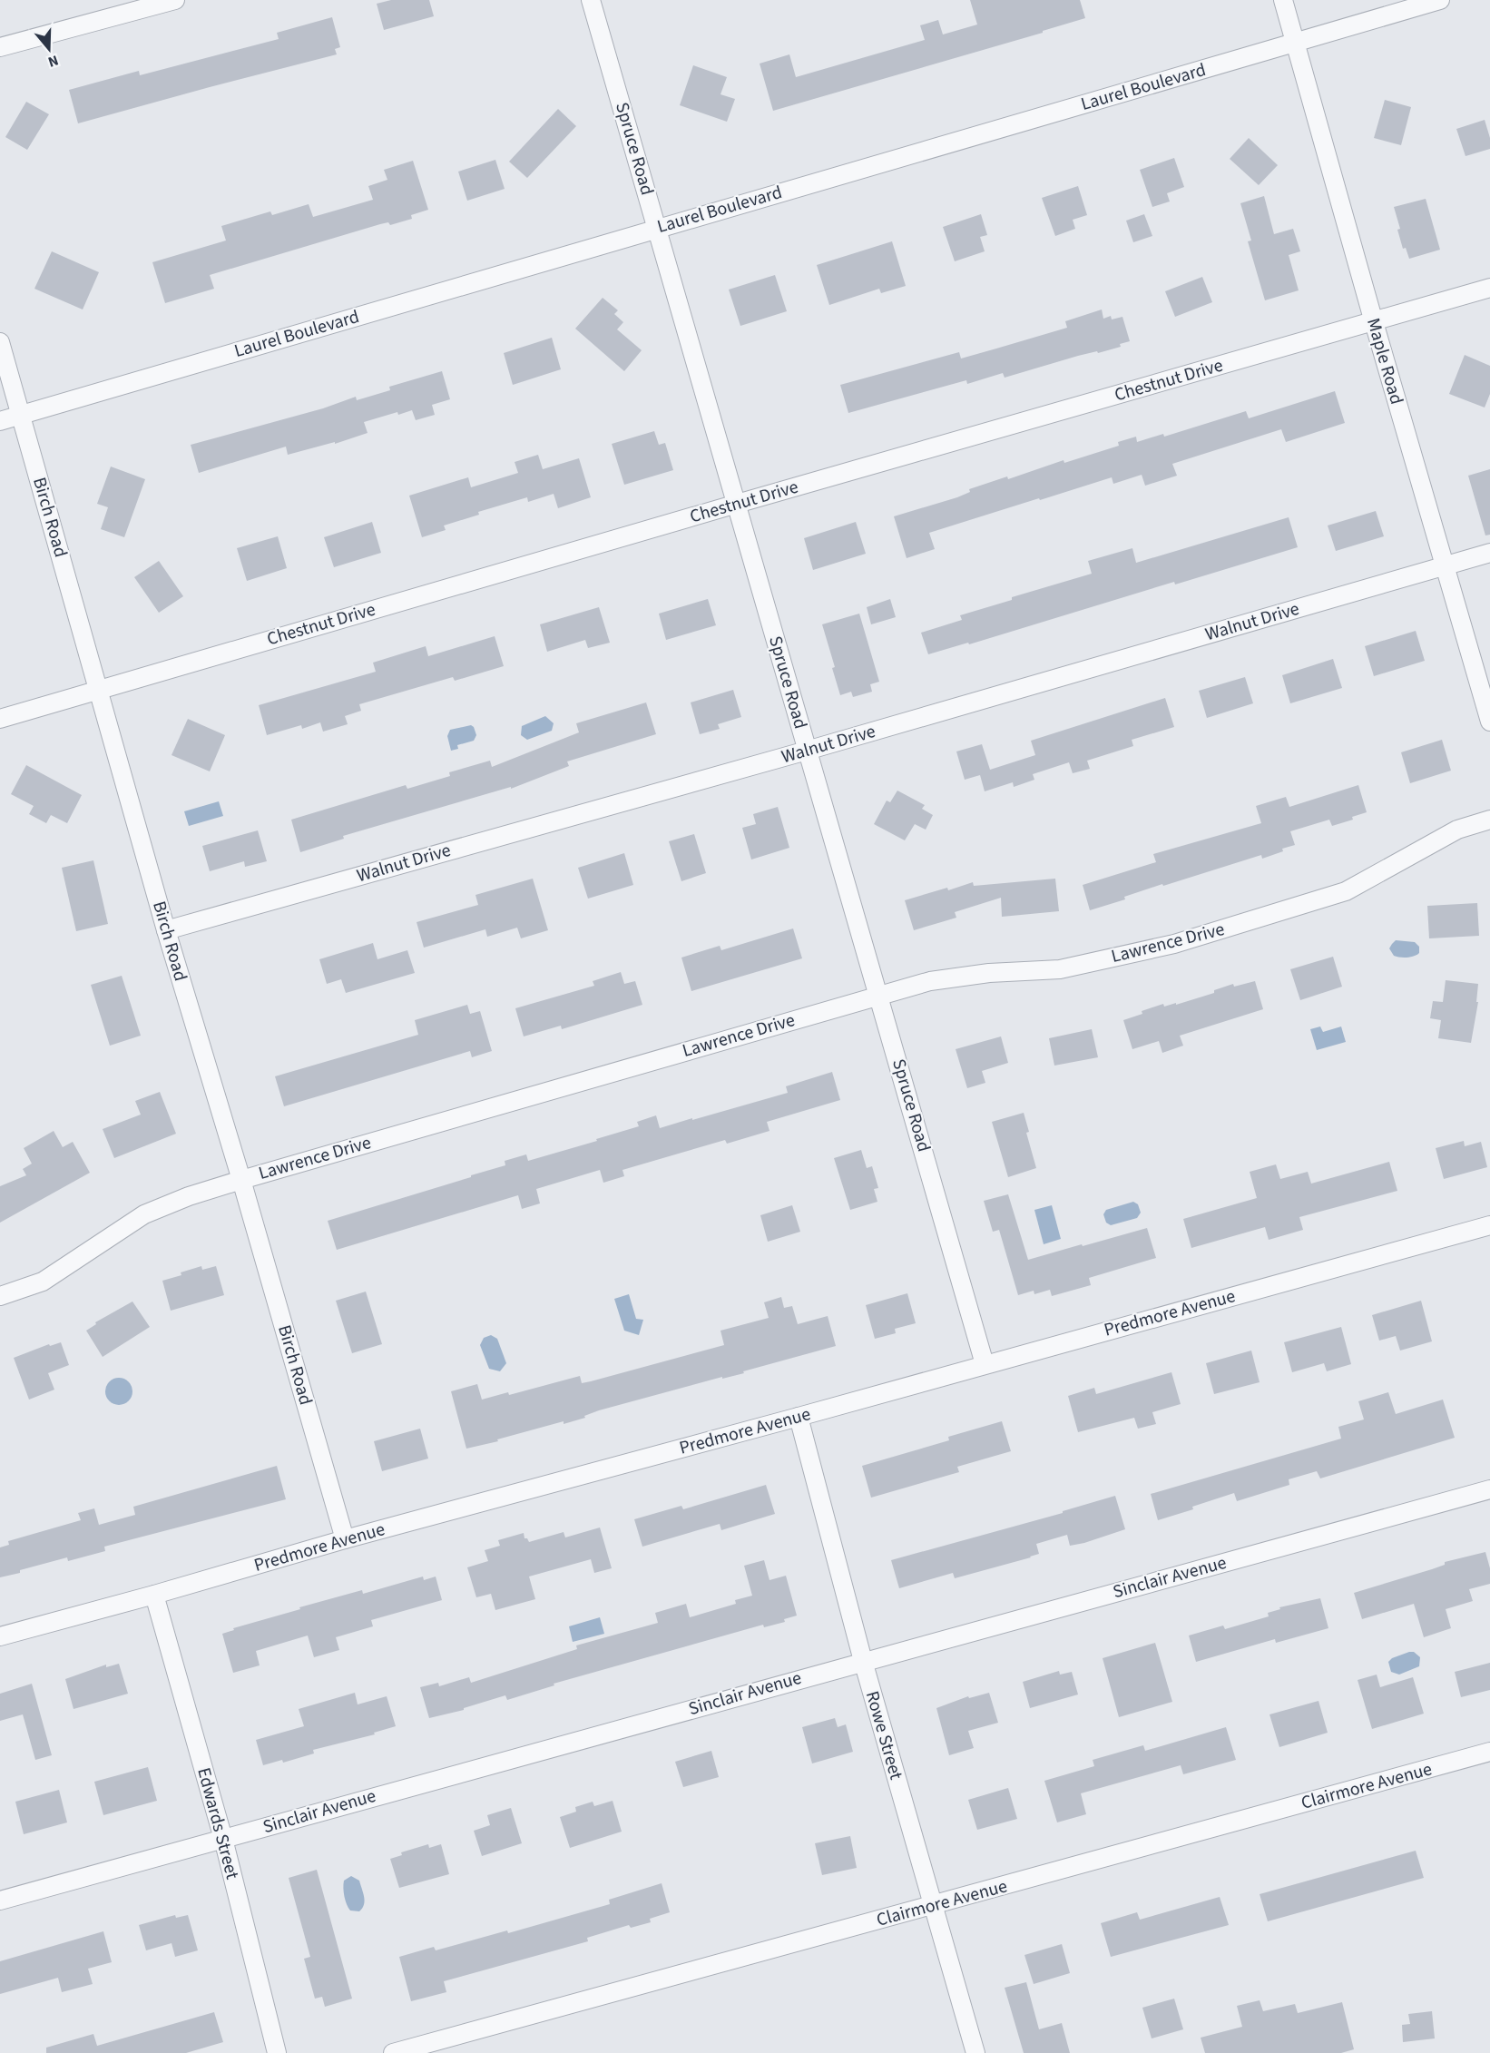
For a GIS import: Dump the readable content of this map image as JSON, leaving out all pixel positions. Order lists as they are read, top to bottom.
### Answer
{
  "streets": {
    "street": [
      "Laurel Boulevard",
      "Spruce Road",
      "Maple Road",
      "Chestnut Drive",
      "Birch Road",
      "Walnut Drive",
      "Lawrence Drive",
      "Predmore Avenue",
      "Sinclair Avenue",
      "Rowe Street",
      "Clairmore Avenue",
      "Edwards Street"
    ]
  },
  "crossings": [
    ["Laurel Boulevard", "Spruce Road"],
    ["Laurel Boulevard", "Maple Road"],
    ["Laurel Boulevard", "Birch Road"],
    ["Spruce Road", "Chestnut Drive"],
    ["Spruce Road", "Walnut Drive"],
    ["Spruce Road", "Lawrence Drive"],
    ["Spruce Road", "Predmore Avenue"],
    ["Maple Road", "Chestnut Drive"],
    ["Maple Road", "Walnut Drive"],
    ["Chestnut Drive", "Birch Road"],
    ["Birch Road", "Walnut Drive"],
    ["Birch Road", "Lawrence Drive"],
    ["Birch Road", "Predmore Avenue"],
    ["Predmore Avenue", "Rowe Street"],
    ["Predmore Avenue", "Edwards Street"],
    ["Sinclair Avenue", "Rowe Street"],
    ["Sinclair Avenue", "Edwards Street"],
    ["Rowe Street", "Clairmore Avenue"]
  ],
  "north": "bottom"
}
